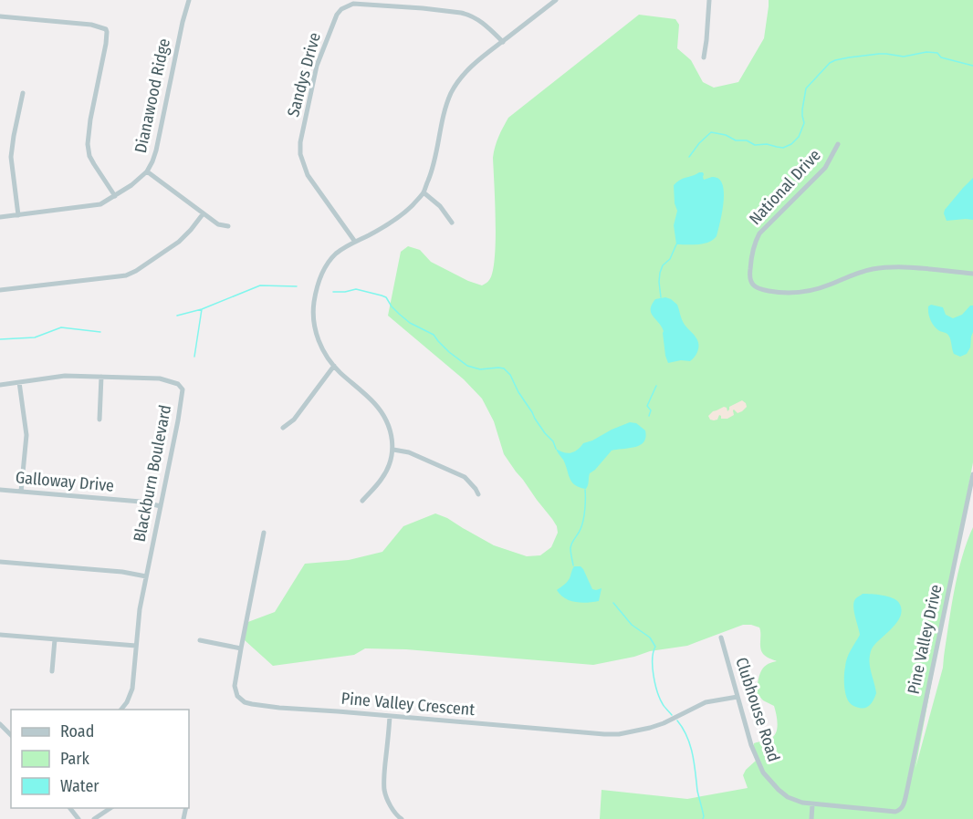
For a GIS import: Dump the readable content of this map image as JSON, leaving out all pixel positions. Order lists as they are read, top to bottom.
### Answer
{
  "streets": {
    "street": [
      "Sandys Drive",
      "Dianawood Ridge",
      "National Drive",
      "Blackburn Boulevard",
      "Galloway Drive",
      "Pine Valley Drive",
      "Pine Valley Crescent",
      "Clubhouse Road"
    ]
  },
  "crossings": [
    ["Blackburn Boulevard", "Galloway Drive"],
    ["Pine Valley Drive", "Clubhouse Road"],
    ["Pine Valley Crescent", "Clubhouse Road"]
  ],
  "legend": ["Road", "Park", "Water"]
}
